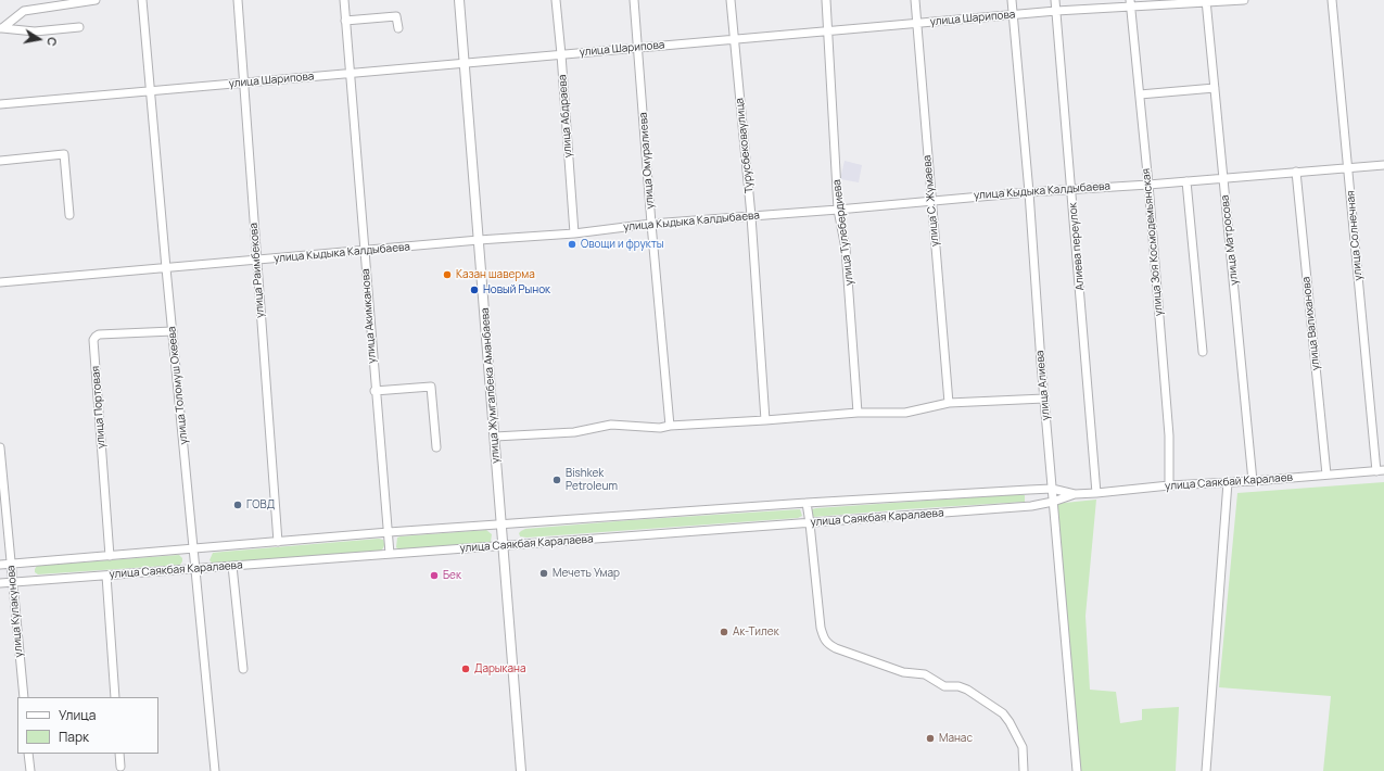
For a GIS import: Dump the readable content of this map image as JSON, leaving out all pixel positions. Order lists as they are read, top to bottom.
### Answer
{
  "streets": {
    "main road": ["улица Жумгалбека Аманбаева"],
    "street": [
      "улица Шарипова",
      "улица Абдраева",
      "Турусбековаулица",
      "улица Омуралиева",
      "улица Кыдыка Калдыбаева",
      "улица С. Жумаева",
      "улица Тулебердиева",
      "улица Солнечная",
      "улица Матросова",
      "улица Зоя Космодемьянская",
      "Алиева переулок",
      "улица Раимбекова",
      "улица Акимканова",
      "улица Валиханова",
      "улица Толомуш Океева",
      "улица Алиева",
      "улица Портовая",
      "улица Саякбай Каралаев",
      "улица Саякбая Каралаева",
      "улица Кулакунова"
    ]
  },
  "crossings": [
    ["улица Шарипова", "улица Абдраева"],
    ["улица Шарипова", "Турусбековаулица"],
    ["улица Шарипова", "улица Омуралиева"],
    ["улица Шарипова", "улица С. Жумаева"],
    ["улица Шарипова", "улица Тулебердиева"],
    ["улица Шарипова", "улица Матросова"],
    ["улица Шарипова", "улица Зоя Космодемьянская"],
    ["улица Шарипова", "Алиева переулок"],
    ["улица Шарипова", "улица Раимбекова"],
    ["улица Шарипова", "улица Акимканова"],
    ["улица Шарипова", "улица Толомуш Океева"],
    ["улица Шарипова", "улица Жумгалбека Аманбаева"],
    ["улица Шарипова", "улица Алиева"],
    ["улица Абдраева", "улица Кыдыка Калдыбаева"],
    ["Турусбековаулица", "улица Кыдыка Калдыбаева"],
    ["улица Омуралиева", "улица Кыдыка Калдыбаева"],
    ["улица Кыдыка Калдыбаева", "улица С. Жумаева"],
    ["улица Кыдыка Калдыбаева", "улица Тулебердиева"],
    ["улица Кыдыка Калдыбаева", "улица Солнечная"],
    ["улица Кыдыка Калдыбаева", "улица Матросова"],
    ["улица Кыдыка Калдыбаева", "улица Зоя Космодемьянская"],
    ["улица Кыдыка Калдыбаева", "Алиева переулок"],
    ["улица Кыдыка Калдыбаева", "улица Раимбекова"],
    ["улица Кыдыка Калдыбаева", "улица Акимканова"],
    ["улица Кыдыка Калдыбаева", "улица Валиханова"],
    ["улица Кыдыка Калдыбаева", "улица Толомуш Океева"],
    ["улица Кыдыка Калдыбаева", "улица Жумгалбека Аманбаева"],
    ["улица Кыдыка Калдыбаева", "улица Алиева"],
    ["улица Солнечная", "улица Саякбай Каралаев"],
    ["улица Матросова", "улица Саякбай Каралаев"],
    ["улица Зоя Космодемьянская", "улица Саякбай Каралаев"],
    ["Алиева переулок", "улица Саякбай Каралаев"],
    ["улица Раимбекова", "улица Саякбая Каралаева"],
    ["улица Акимканова", "улица Саякбая Каралаева"],
    ["улица Валиханова", "улица Саякбай Каралаев"],
    ["улица Толомуш Океева", "улица Портовая"],
    ["улица Толомуш Океева", "улица Саякбая Каралаева"],
    ["улица Жумгалбека Аманбаева", "улица Саякбая Каралаева"],
    ["улица Алиева", "улица Саякбай Каралаев"],
    ["улица Алиева", "улица Саякбая Каралаева"],
    ["улица Портовая", "улица Саякбая Каралаева"],
    ["улица Саякбай Каралаев", "улица Саякбая Каралаева"],
    ["улица Саякбая Каралаева", "улица Кулакунова"]
  ],
  "places": [
    "Овощи и фрукты",
    "Казан шаверма",
    "Новый Рынок",
    "Bishkek Petroleum",
    "ГОВД",
    "Мечеть Умар",
    "Бек",
    "Ак-Тилек",
    "Дарыкана",
    "Манас"
  ],
  "legend": ["Улица", "Парк"],
  "north": "right"
}
